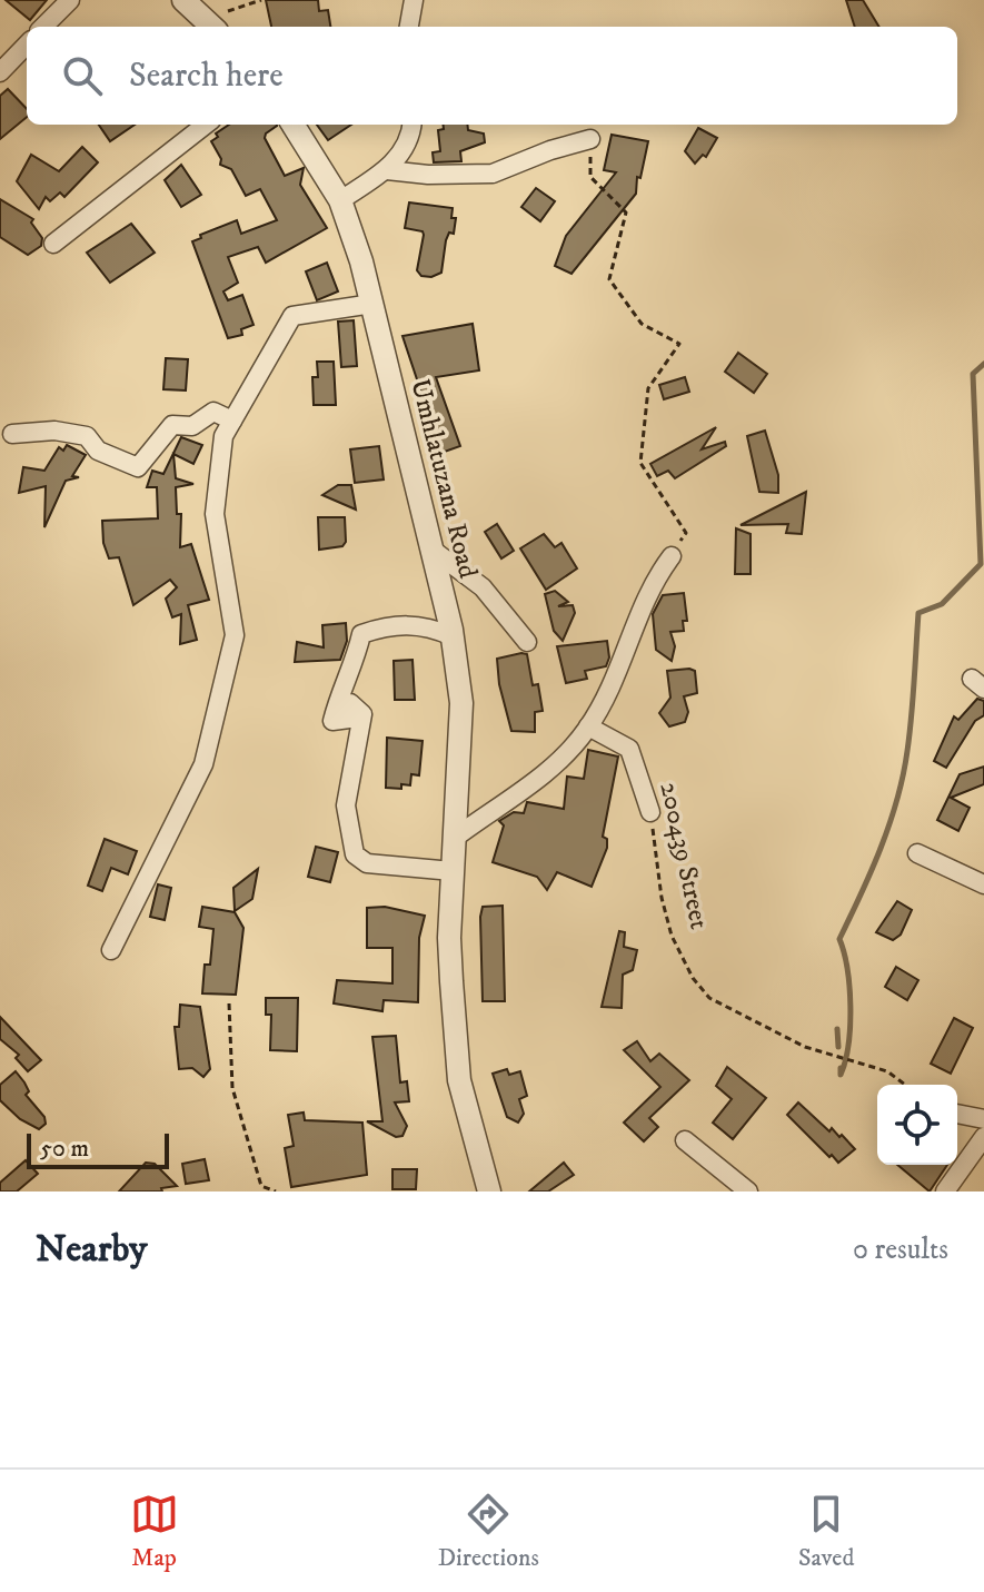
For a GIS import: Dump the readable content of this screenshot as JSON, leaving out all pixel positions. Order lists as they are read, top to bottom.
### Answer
{
  "streets": {
    "street": ["Umhlatuzana Road", "200439 Street"]
  },
  "scale_bar": "50 m",
  "page": {
    "search": "Search here",
    "scale": "50 m",
    "heading": ["Nearby", "0 results"],
    "nav": ["Map", "Directions", "Saved"]
  }
}
